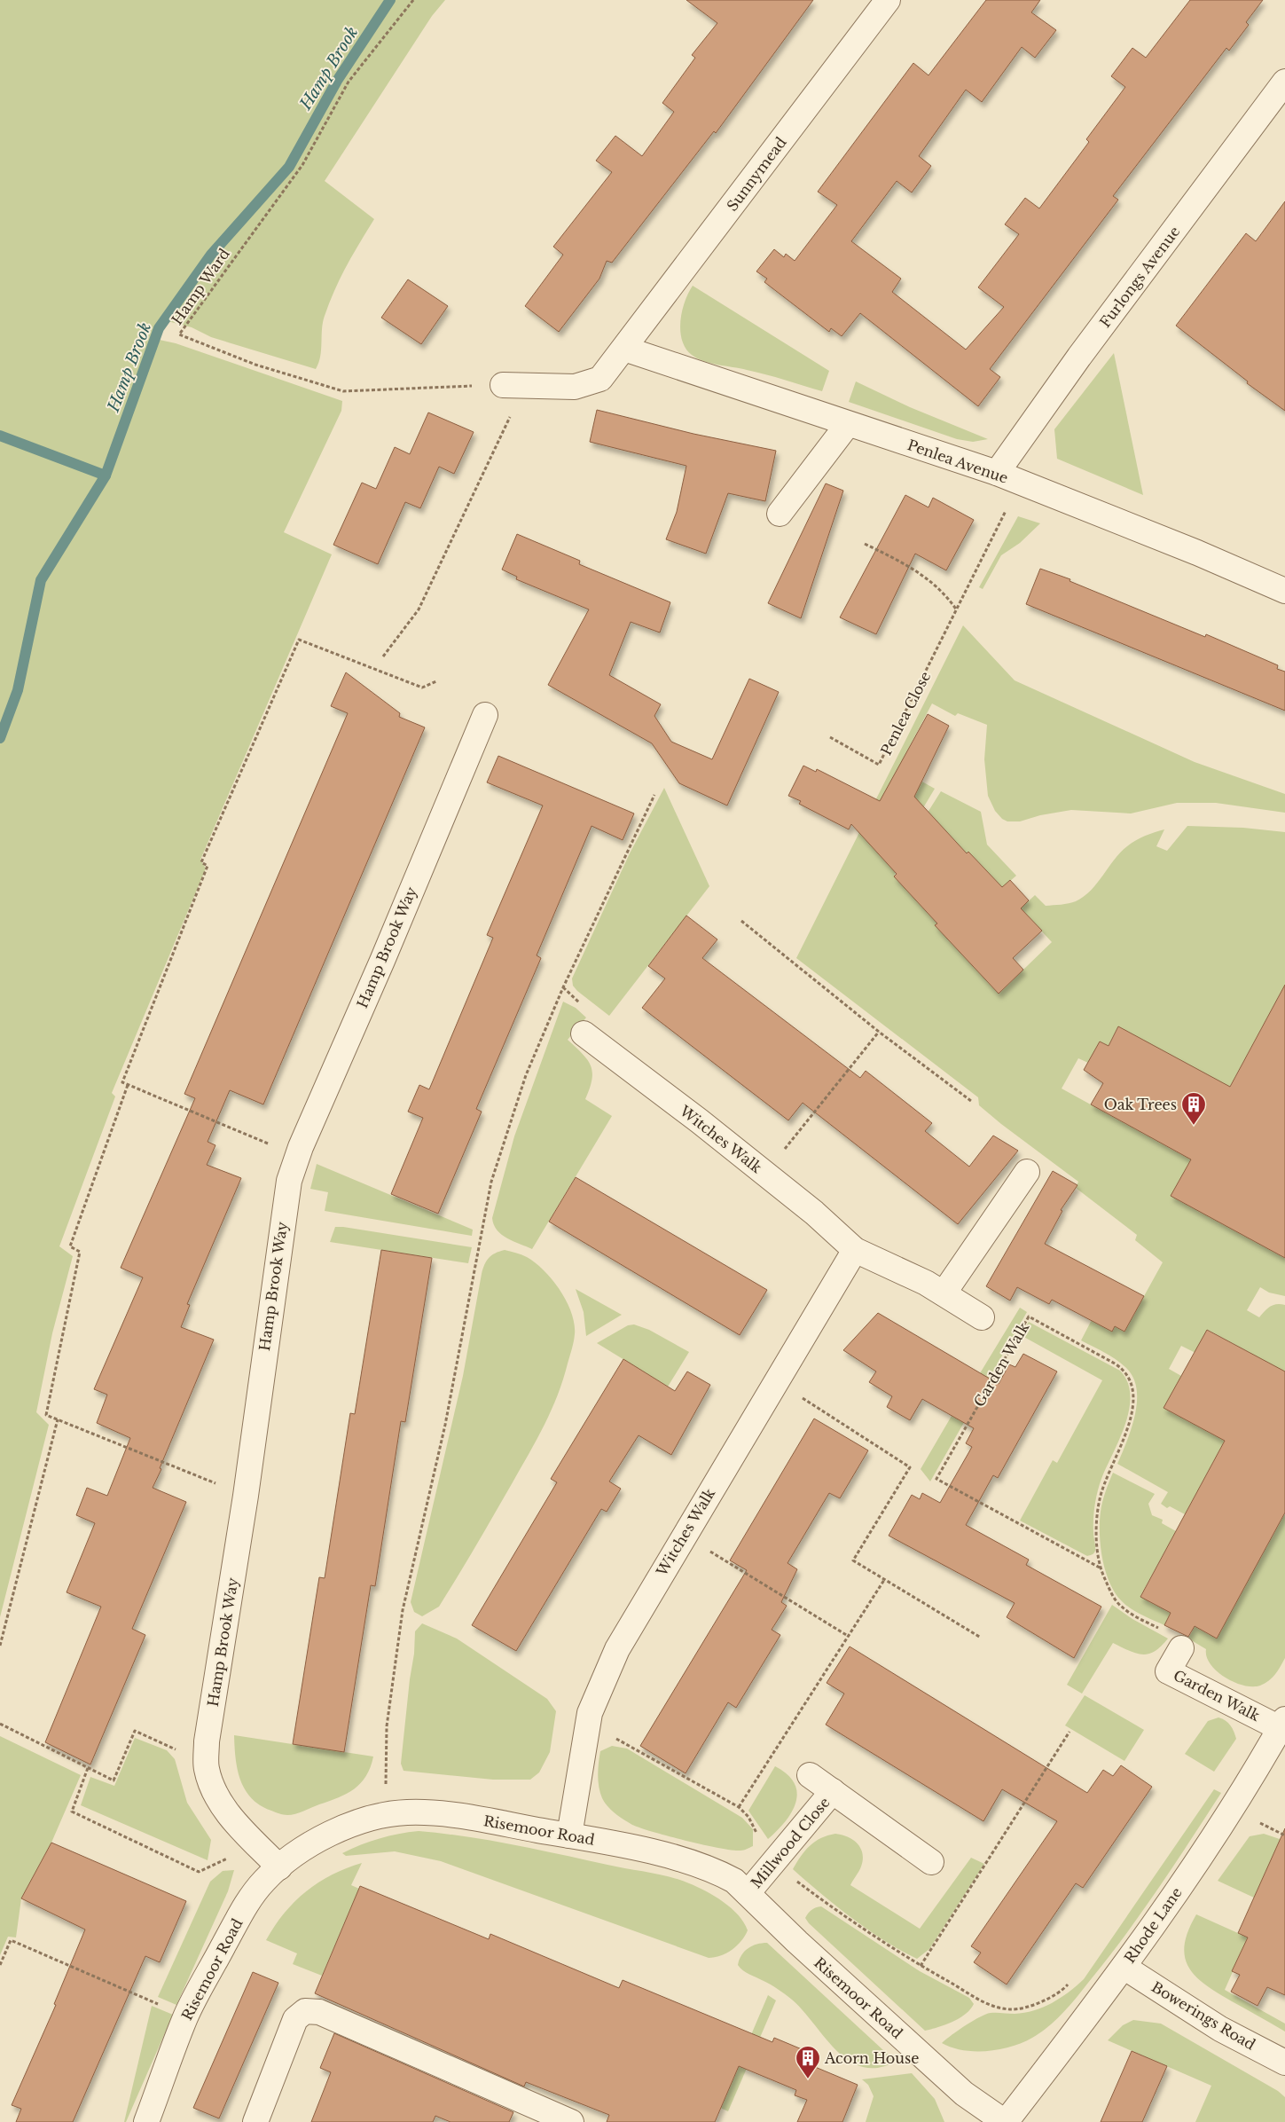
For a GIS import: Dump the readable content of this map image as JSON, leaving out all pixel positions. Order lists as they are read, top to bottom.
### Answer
{
  "streets": {
    "street": [
      "Sunnymead",
      "Furlongs Avenue",
      "Penlea Avenue",
      "Hamp Brook Way",
      "Witches Walk",
      "Garden Walk",
      "Risemoor Road",
      "Millwood Close",
      "Rhode Lane",
      "Bowerings Road"
    ],
    "path": ["Hamp Ward", "Penlea Close"]
  },
  "crossings": [
    ["Sunnymead", "Hamp Ward"],
    ["Sunnymead", "Penlea Avenue"],
    ["Furlongs Avenue", "Penlea Avenue"],
    ["Penlea Avenue", "Penlea Close"],
    ["Hamp Brook Way", "Risemoor Road"],
    ["Witches Walk", "Risemoor Road"],
    ["Garden Walk", "Rhode Lane"],
    ["Risemoor Road", "Millwood Close"],
    ["Risemoor Road", "Rhode Lane"],
    ["Rhode Lane", "Bowerings Road"]
  ],
  "water": ["Hamp Brook"],
  "places": {
    "building": ["Oak Trees", "Acorn House"]
  }
}
